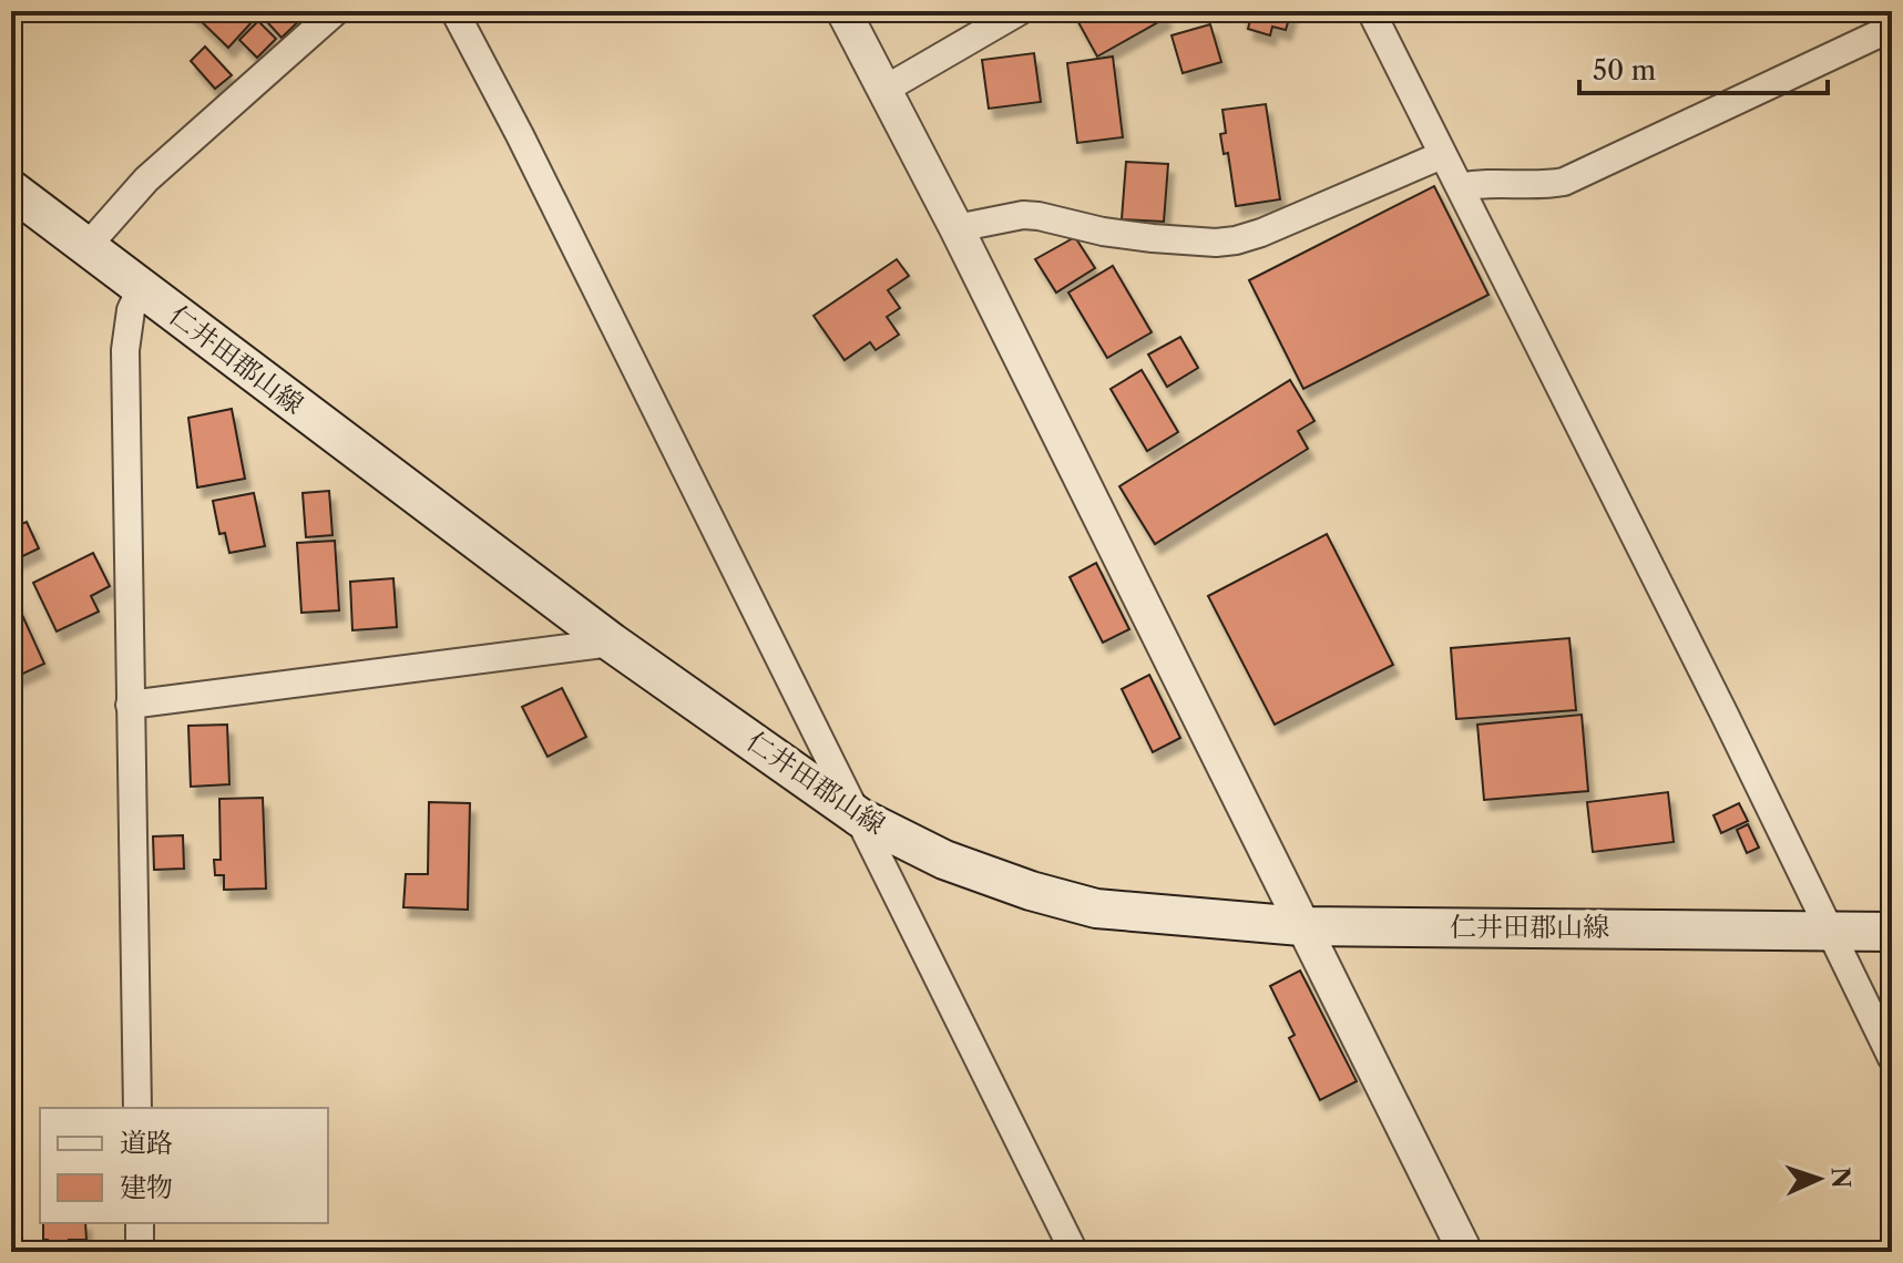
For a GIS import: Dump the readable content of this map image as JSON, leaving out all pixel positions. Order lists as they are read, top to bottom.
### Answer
{
  "streets": {
    "main road": ["仁井田郡山線"]
  },
  "legend": ["道路", "建物"],
  "scale_bar": "50 m",
  "north": "right"
}
